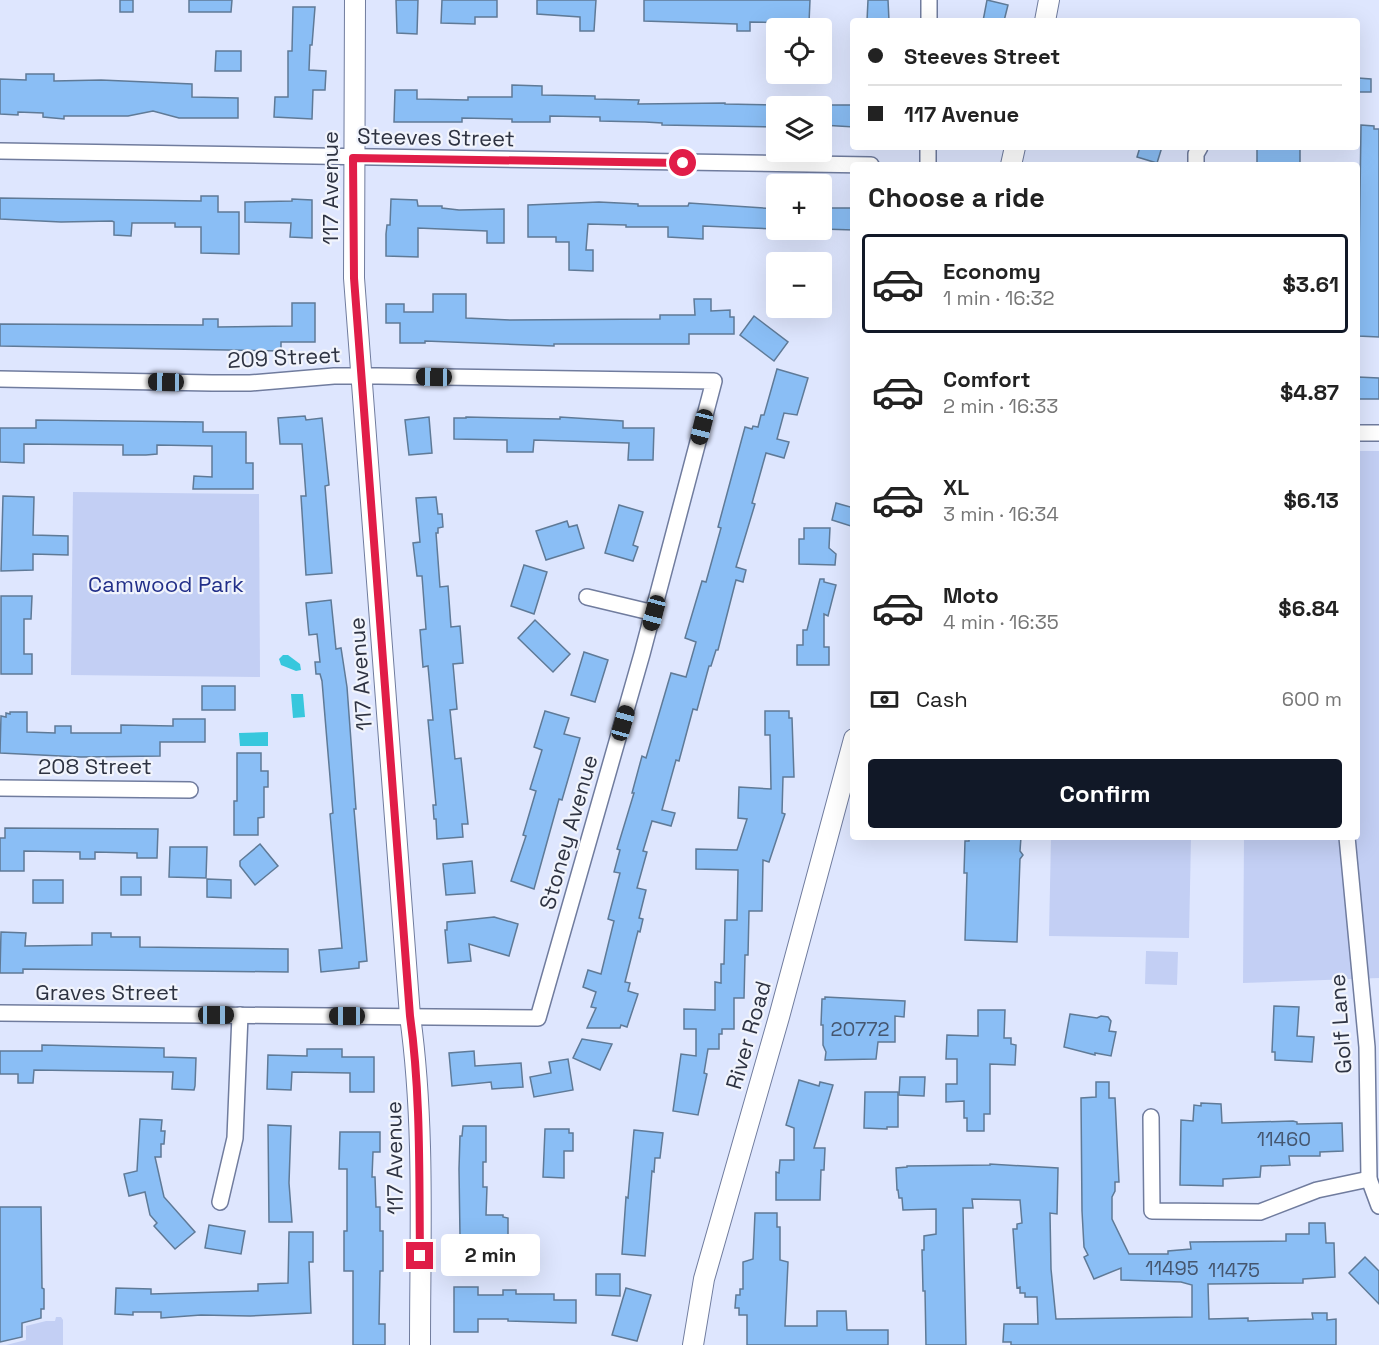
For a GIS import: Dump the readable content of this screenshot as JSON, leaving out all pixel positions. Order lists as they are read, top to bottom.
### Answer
{
  "streets": {
    "street": [
      "Steeves Street",
      "117 Avenue",
      "209 Street",
      "208 Street",
      "Stoney Avenue",
      "Graves Street",
      "Golf Lane",
      "River Road"
    ]
  },
  "crossings": [
    ["Steeves Street", "117 Avenue"],
    ["117 Avenue", "209 Street"],
    ["117 Avenue", "Graves Street"],
    ["209 Street", "Stoney Avenue"],
    ["Stoney Avenue", "Graves Street"]
  ],
  "parks": ["Camwood Park"],
  "house_numbers": [
    "20772",
    "11460",
    "11495",
    "11475"
  ],
  "page": {
    "map_buttons": ["+", "−"],
    "banner": ["Steeves Street", "117 Avenue"],
    "heading": "Choose a ride",
    "list": [
      {
        "name": "Economy",
        "note": "1 min · 16:32",
        "value": "$3.61"
      },
      {
        "name": "Comfort",
        "note": "2 min · 16:33",
        "value": "$4.87"
      },
      {
        "name": "XL",
        "note": "3 min · 16:34",
        "value": "$6.13"
      },
      {
        "name": "Moto",
        "note": "4 min · 16:35",
        "value": "$6.84"
      }
    ],
    "pay": ["Cash", "600 m"],
    "buttons": "Confirm",
    "bubble": "2 min"
  }
}
